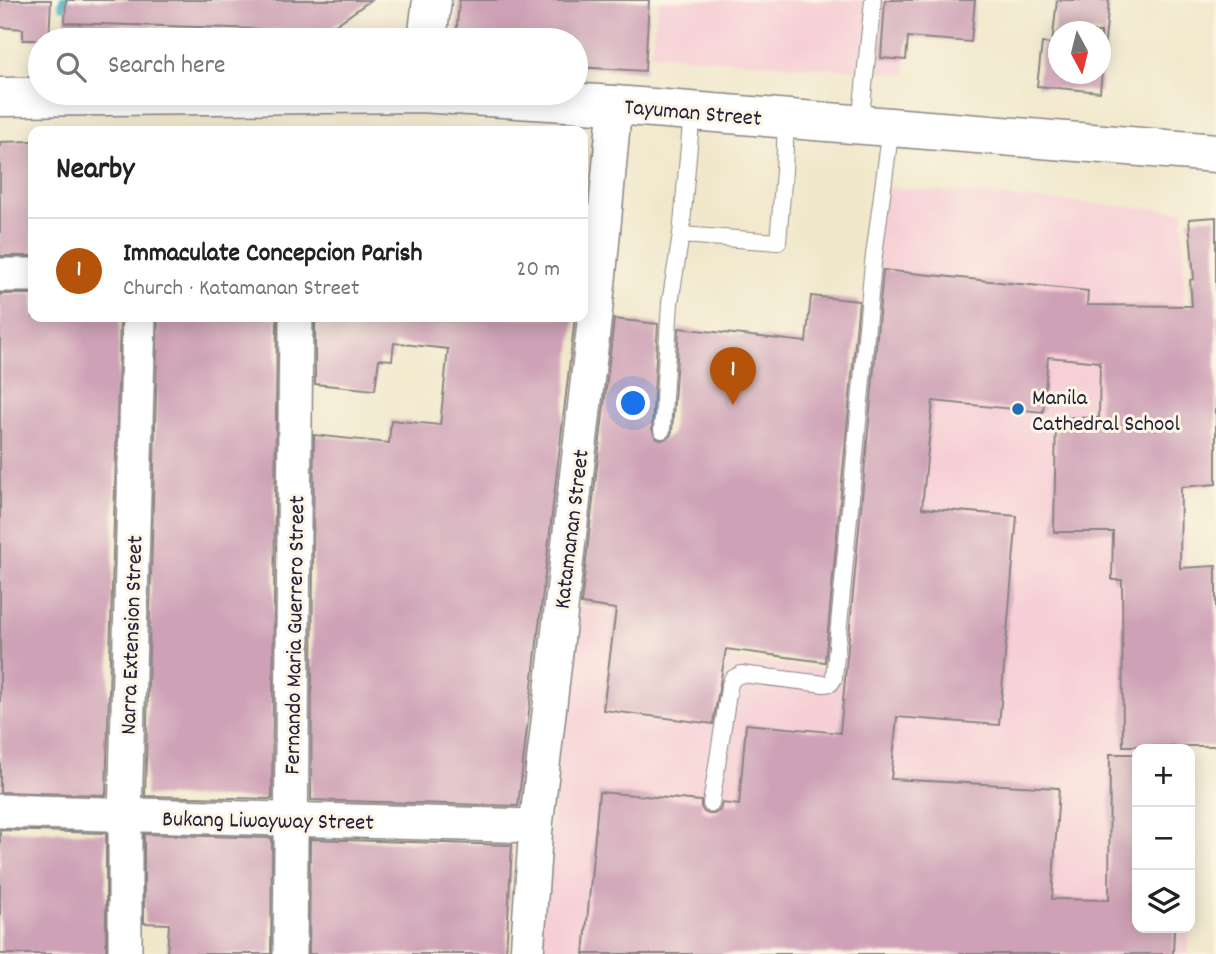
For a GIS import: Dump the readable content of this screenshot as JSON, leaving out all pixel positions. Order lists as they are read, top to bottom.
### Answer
{
  "streets": {
    "main road": ["Tayuman Street"],
    "street": [
      "Katamanan Street",
      "Narra Extension Street",
      "Fernando Maria Guerrero Street",
      "Bukang Liwayway Street"
    ]
  },
  "crossings": [
    ["Tayuman Street", "Katamanan Street"],
    ["Katamanan Street", "Bukang Liwayway Street"],
    ["Narra Extension Street", "Bukang Liwayway Street"],
    ["Fernando Maria Guerrero Street", "Bukang Liwayway Street"]
  ],
  "places": ["Manila Cathedral School"],
  "north": "bottom",
  "page": {
    "search": "Search here",
    "heading": "Nearby",
    "list": [
      {
        "mark": "1",
        "name": "Immaculate Concepcion Parish",
        "note": "Church · Katamanan Street",
        "value": "20 m"
      }
    ],
    "pins": "1",
    "map_buttons": ["+", "−"]
  }
}
